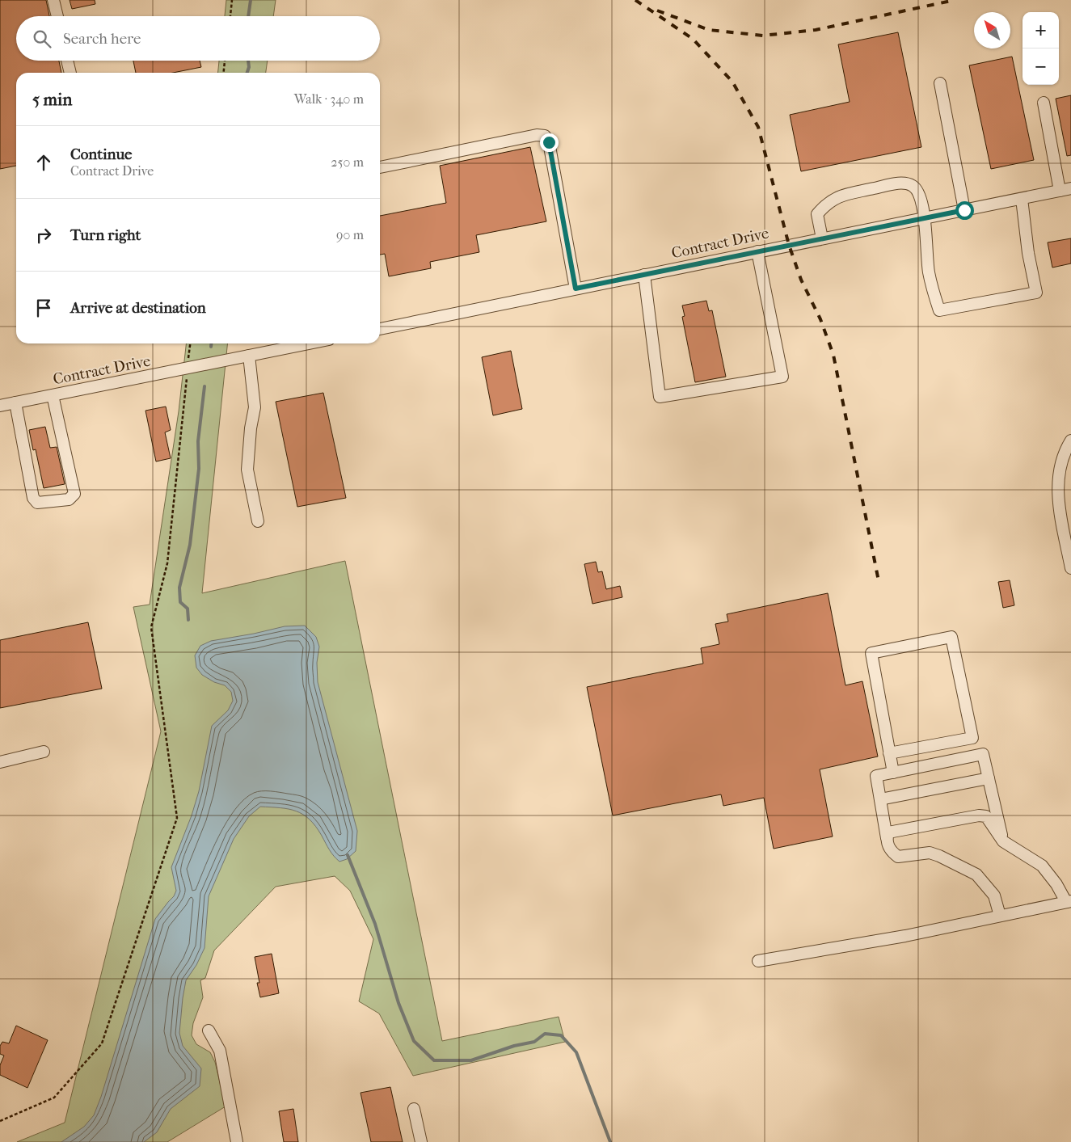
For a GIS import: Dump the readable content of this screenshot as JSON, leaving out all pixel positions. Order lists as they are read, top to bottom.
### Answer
{
  "streets": {
    "street": ["Contract Drive"]
  },
  "north": "top left",
  "page": {
    "map_buttons": ["+", "−"],
    "search": "Search here",
    "heading": ["5 min", "Walk · 340 m"],
    "list": [
      ["Continue", "Contract Drive", "250 m"],
      ["Turn right", "90 m"],
      "Arrive at destination"
    ]
  }
}
